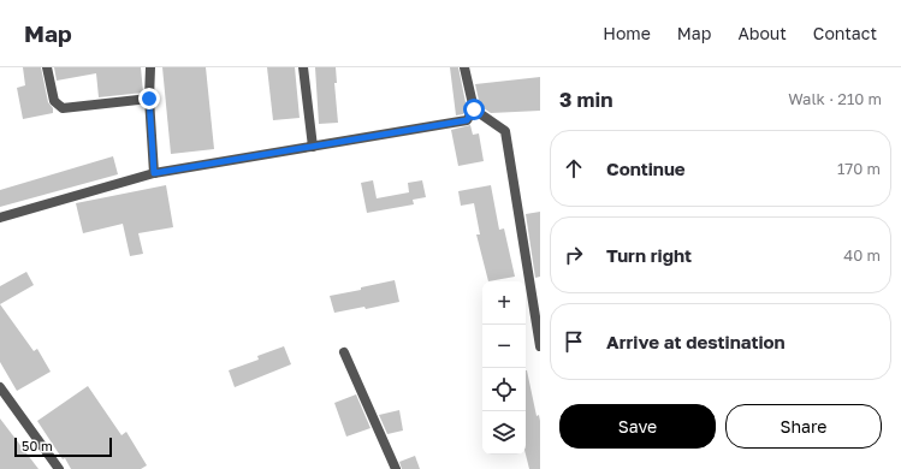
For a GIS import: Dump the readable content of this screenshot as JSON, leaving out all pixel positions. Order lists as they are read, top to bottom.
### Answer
{
  "scale_bar": "50 m",
  "page": {
    "header": "Map",
    "nav": [
      "Home",
      "Map",
      "About",
      "Contact"
    ],
    "heading": ["3 min", "Walk · 210 m"],
    "list": [
      ["Continue", "170 m"],
      ["Turn right", "40 m"],
      "Arrive at destination"
    ],
    "map_buttons": ["+", "−"],
    "buttons": ["Save", "Share"],
    "scale": "50 m"
  }
}
